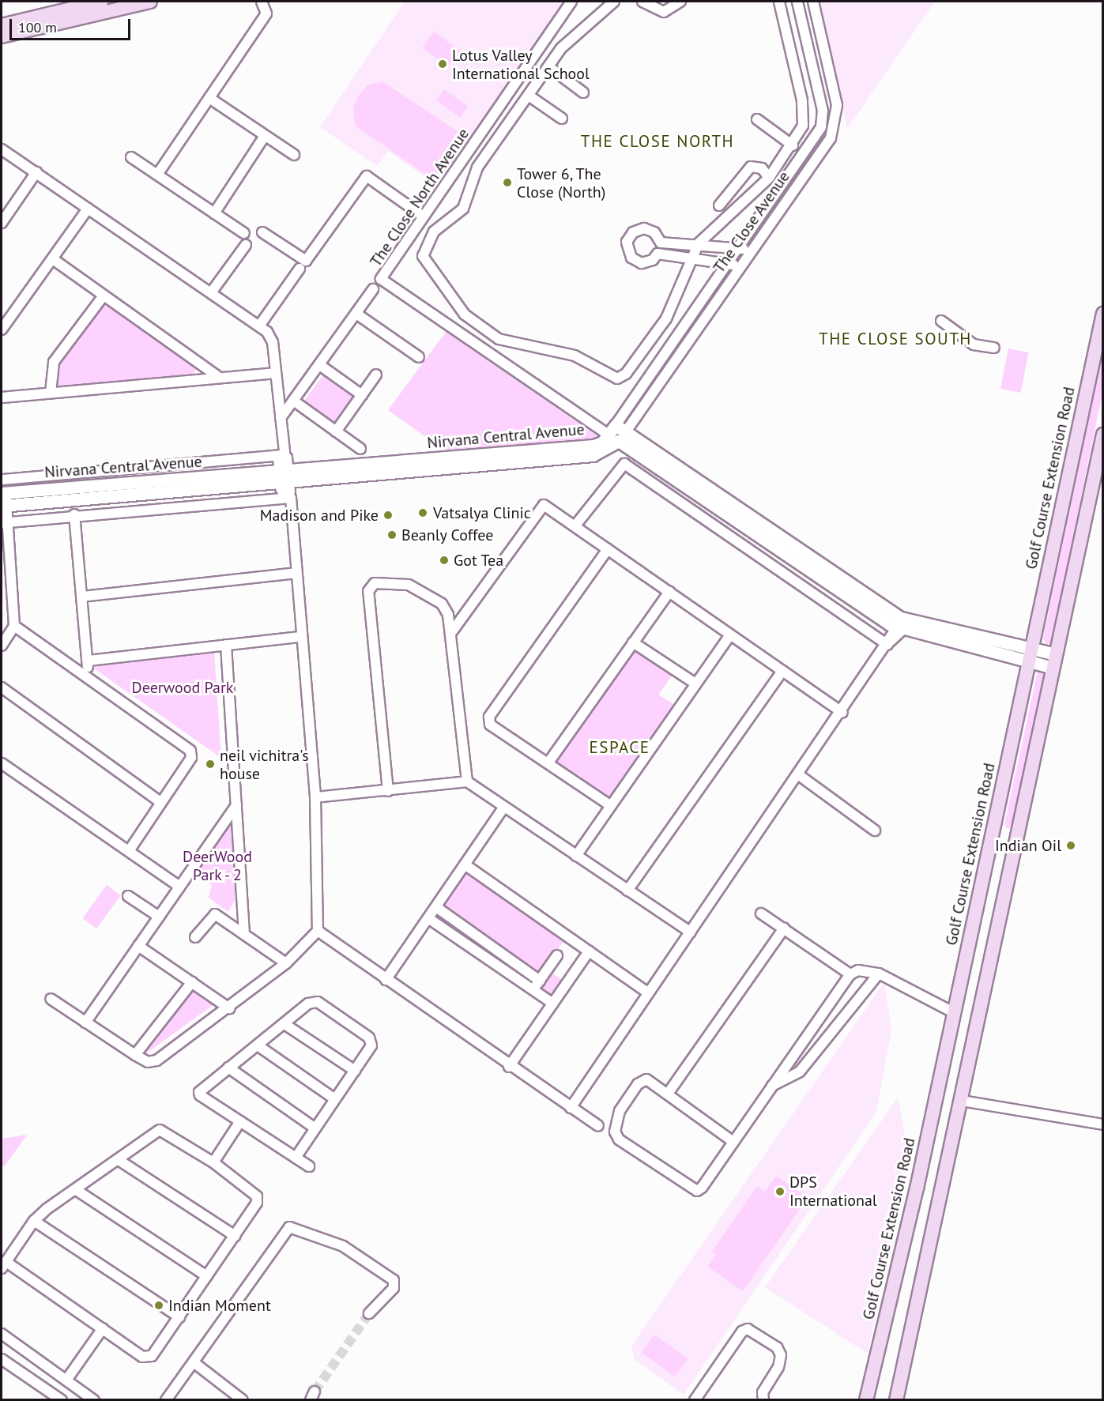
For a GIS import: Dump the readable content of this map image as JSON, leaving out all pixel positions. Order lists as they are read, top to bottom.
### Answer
{
  "streets": {
    "main road": ["Golf Course Extension Road"],
    "street": ["The Close North Avenue", "The Close Avenue", "Nirvana Central Avenue"]
  },
  "crossings": [
    ["The Close North Avenue", "The Close Avenue"],
    ["The Close North Avenue", "Nirvana Central Avenue"],
    ["The Close Avenue", "Nirvana Central Avenue"]
  ],
  "districts": ["THE CLOSE NORTH", "THE CLOSE SOUTH", "ESPACE"],
  "parks": ["Deerwood Park", "DeerWood Park - 2"],
  "places": [
    "Lotus Valley International School",
    "Tower 6, The Close (North)",
    "Vatsalya Clinic",
    "Madison and Pike",
    "Beanly Coffee",
    "Got Tea",
    "neil vichitra's house",
    "Indian Oil",
    "DPS International",
    "Indian Moment"
  ],
  "scale_bar": "100 m"
}
